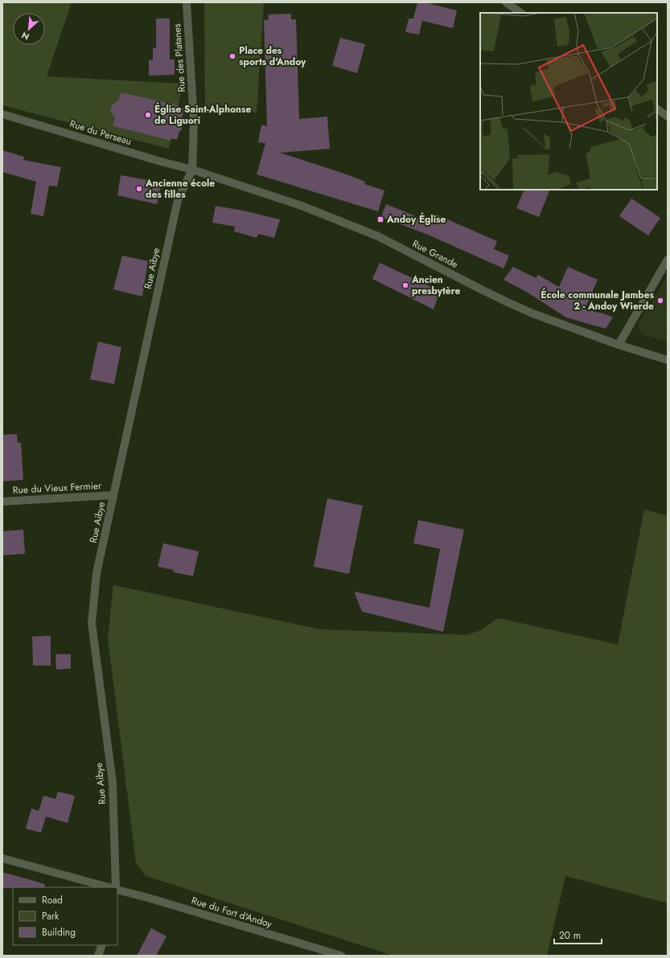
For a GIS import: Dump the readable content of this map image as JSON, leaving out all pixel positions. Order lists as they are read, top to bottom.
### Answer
{
  "streets": {
    "street": [
      "Rue des Platanes",
      "Rue du Perseau",
      "Rue Grande",
      "Rue Aibye",
      "Rue du Vieux Fermier",
      "Rue du Fort d'Andoy"
    ]
  },
  "crossings": [
    ["Rue des Platanes", "Rue du Perseau"],
    ["Rue des Platanes", "Rue Grande"],
    ["Rue des Platanes", "Rue Aibye"],
    ["Rue du Perseau", "Rue Grande"],
    ["Rue du Perseau", "Rue Aibye"],
    ["Rue Grande", "Rue Aibye"],
    ["Rue Aibye", "Rue du Vieux Fermier"]
  ],
  "places": {
    "other": [
      "Place des sports d'Andoy",
      "Église Saint-Alphonse de Liguori",
      "Ancienne école des filles",
      "Ancien presbytère",
      "École communale Jambes 2 - Andoy Wierde"
    ],
    "transit": ["Andoy Église"]
  },
  "legend": ["Road", "Park", "Building"],
  "scale_bar": "20 m",
  "north": "bottom left"
}
